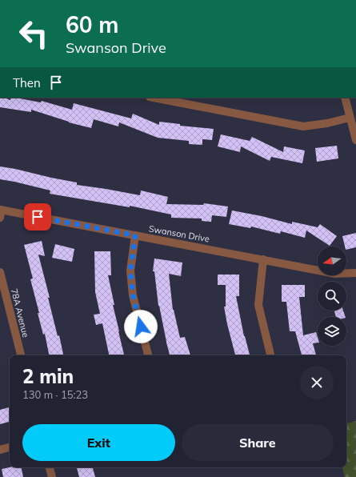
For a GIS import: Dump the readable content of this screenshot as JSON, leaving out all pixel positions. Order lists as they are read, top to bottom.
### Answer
{
  "streets": {
    "street": ["Swanson Drive", "78A Avenue"]
  },
  "north": "left",
  "page": {
    "turn": ["60 m", "Swanson Drive"],
    "then": "Then",
    "heading": ["2 min", "130 m · 15:23"],
    "buttons": ["Exit", "Share"]
  }
}
